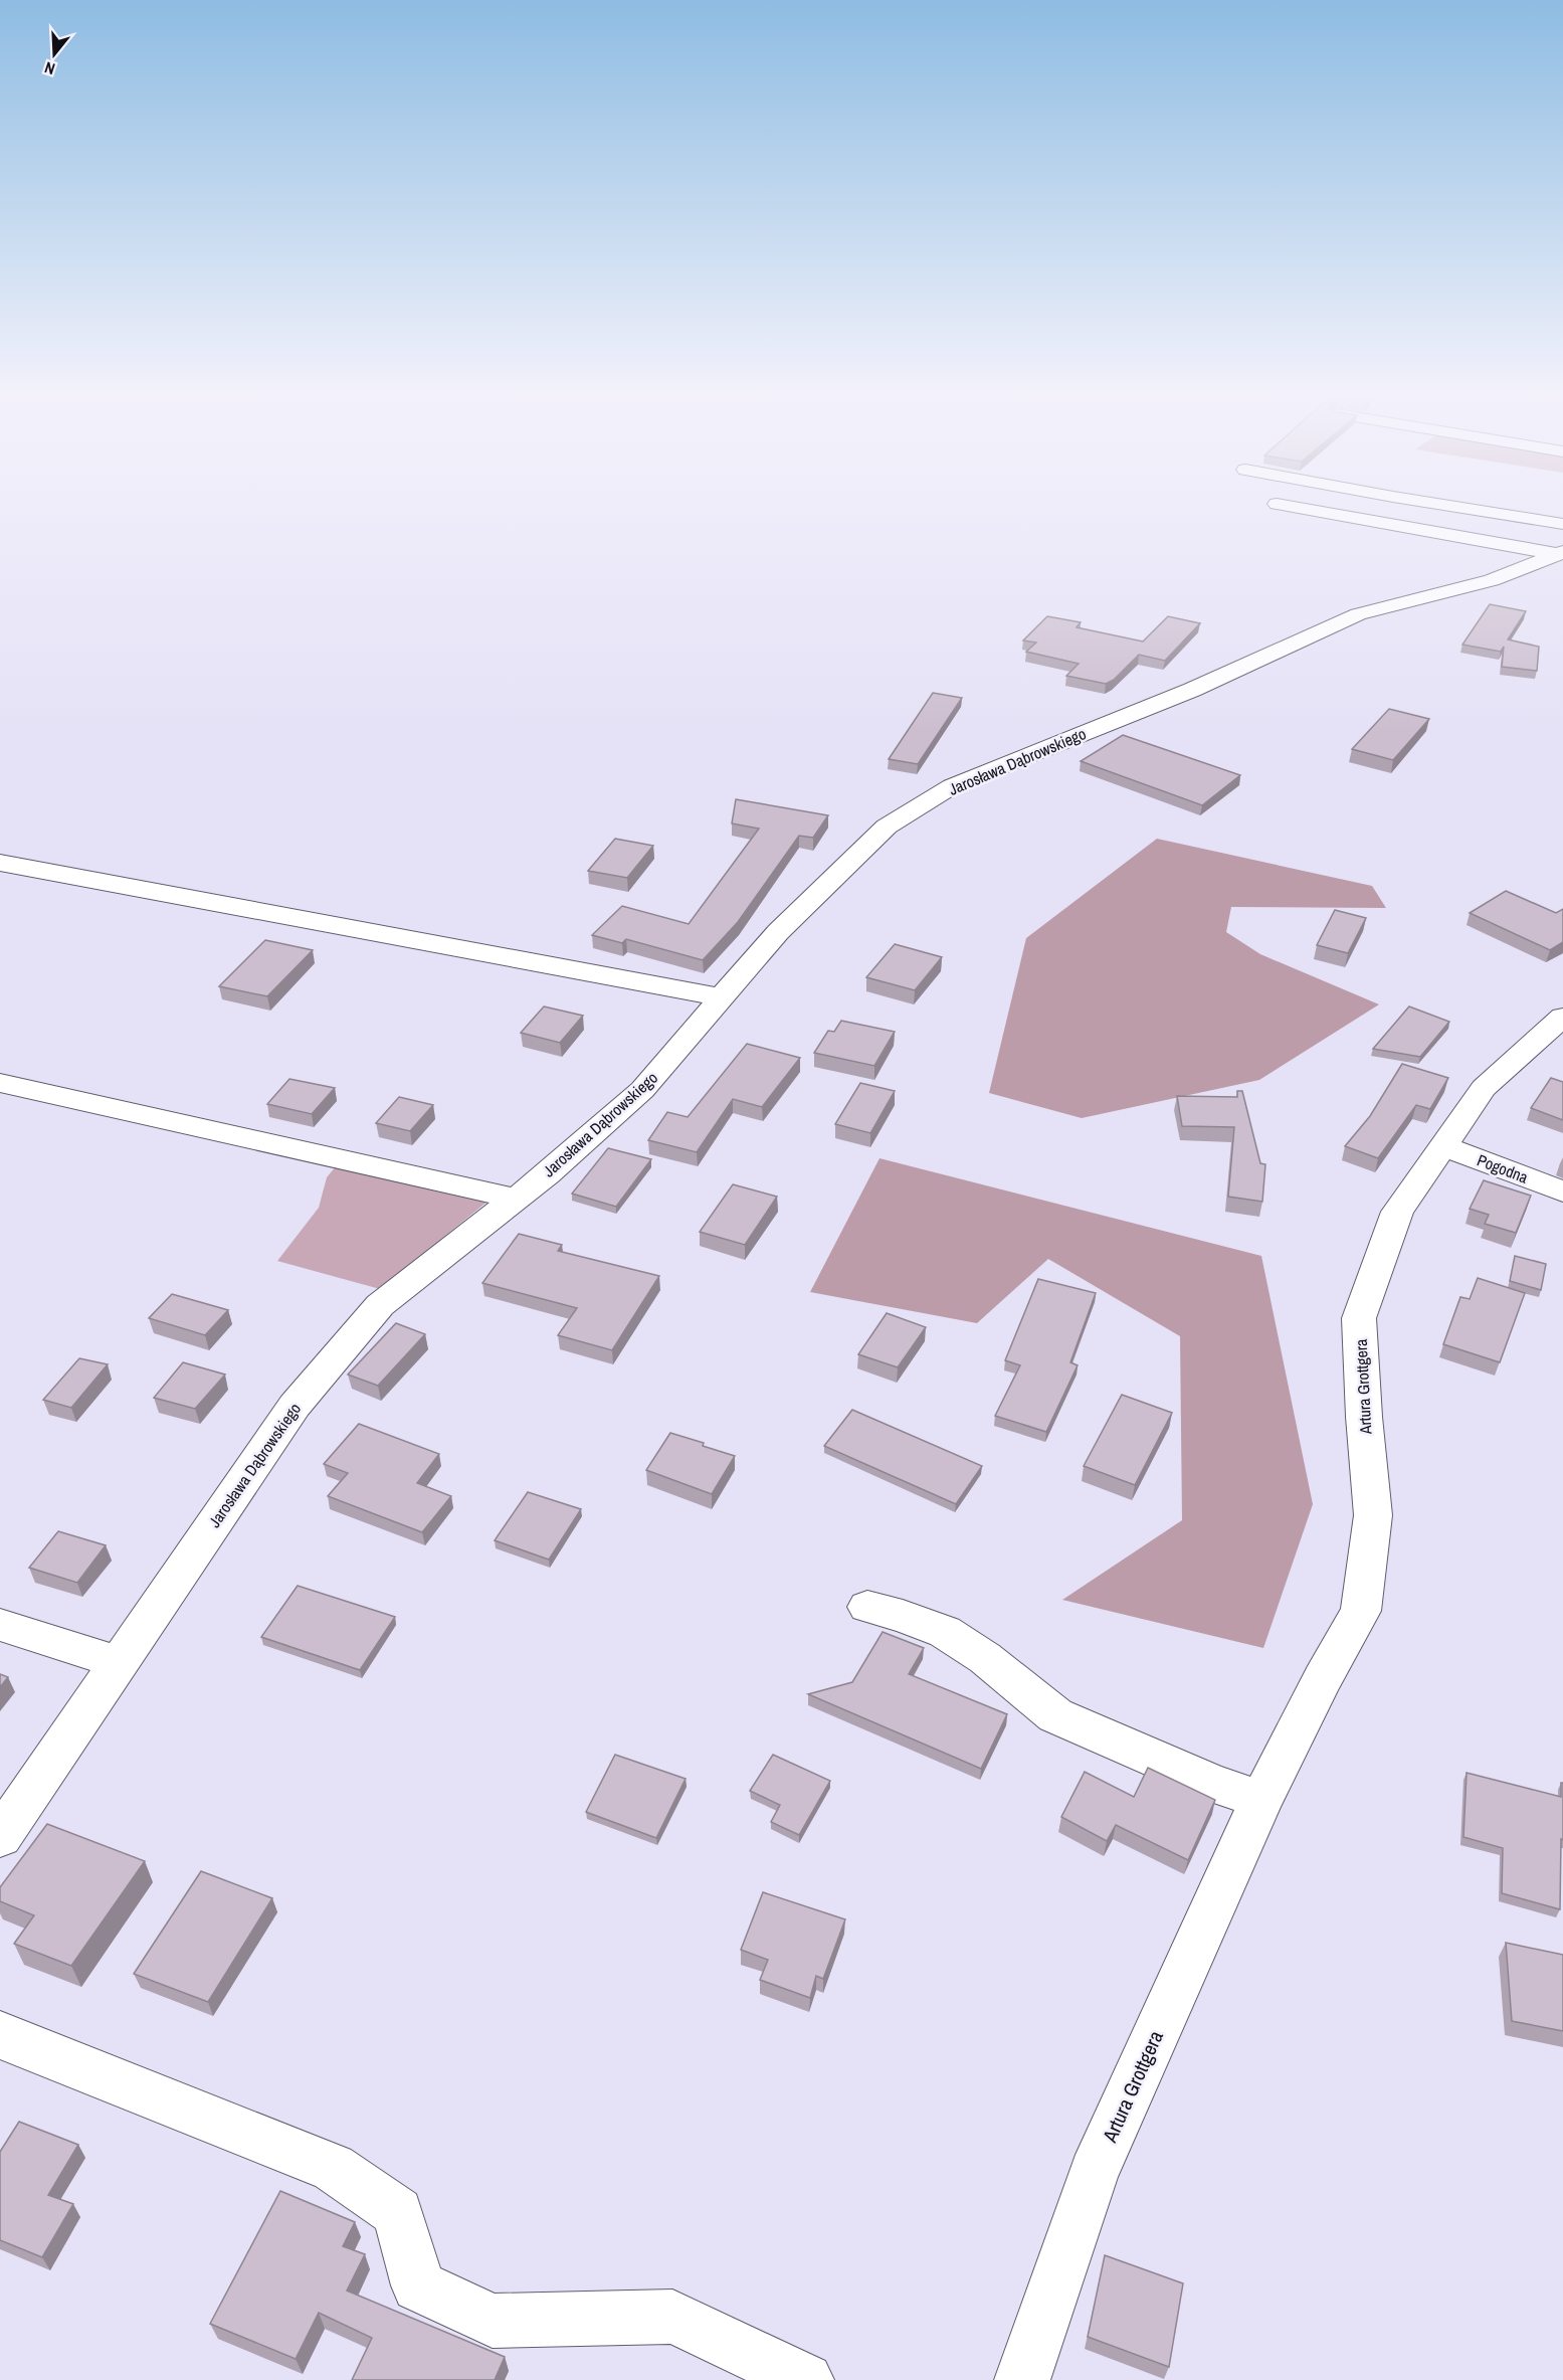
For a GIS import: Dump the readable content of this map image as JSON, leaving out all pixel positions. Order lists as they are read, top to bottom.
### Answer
{
  "streets": {
    "street": ["Jarosława Dąbrowskiego", "Pogodna", "Artura Grottgera"]
  },
  "crossings": [
    ["Pogodna", "Artura Grottgera"]
  ],
  "north": "bottom"
}
